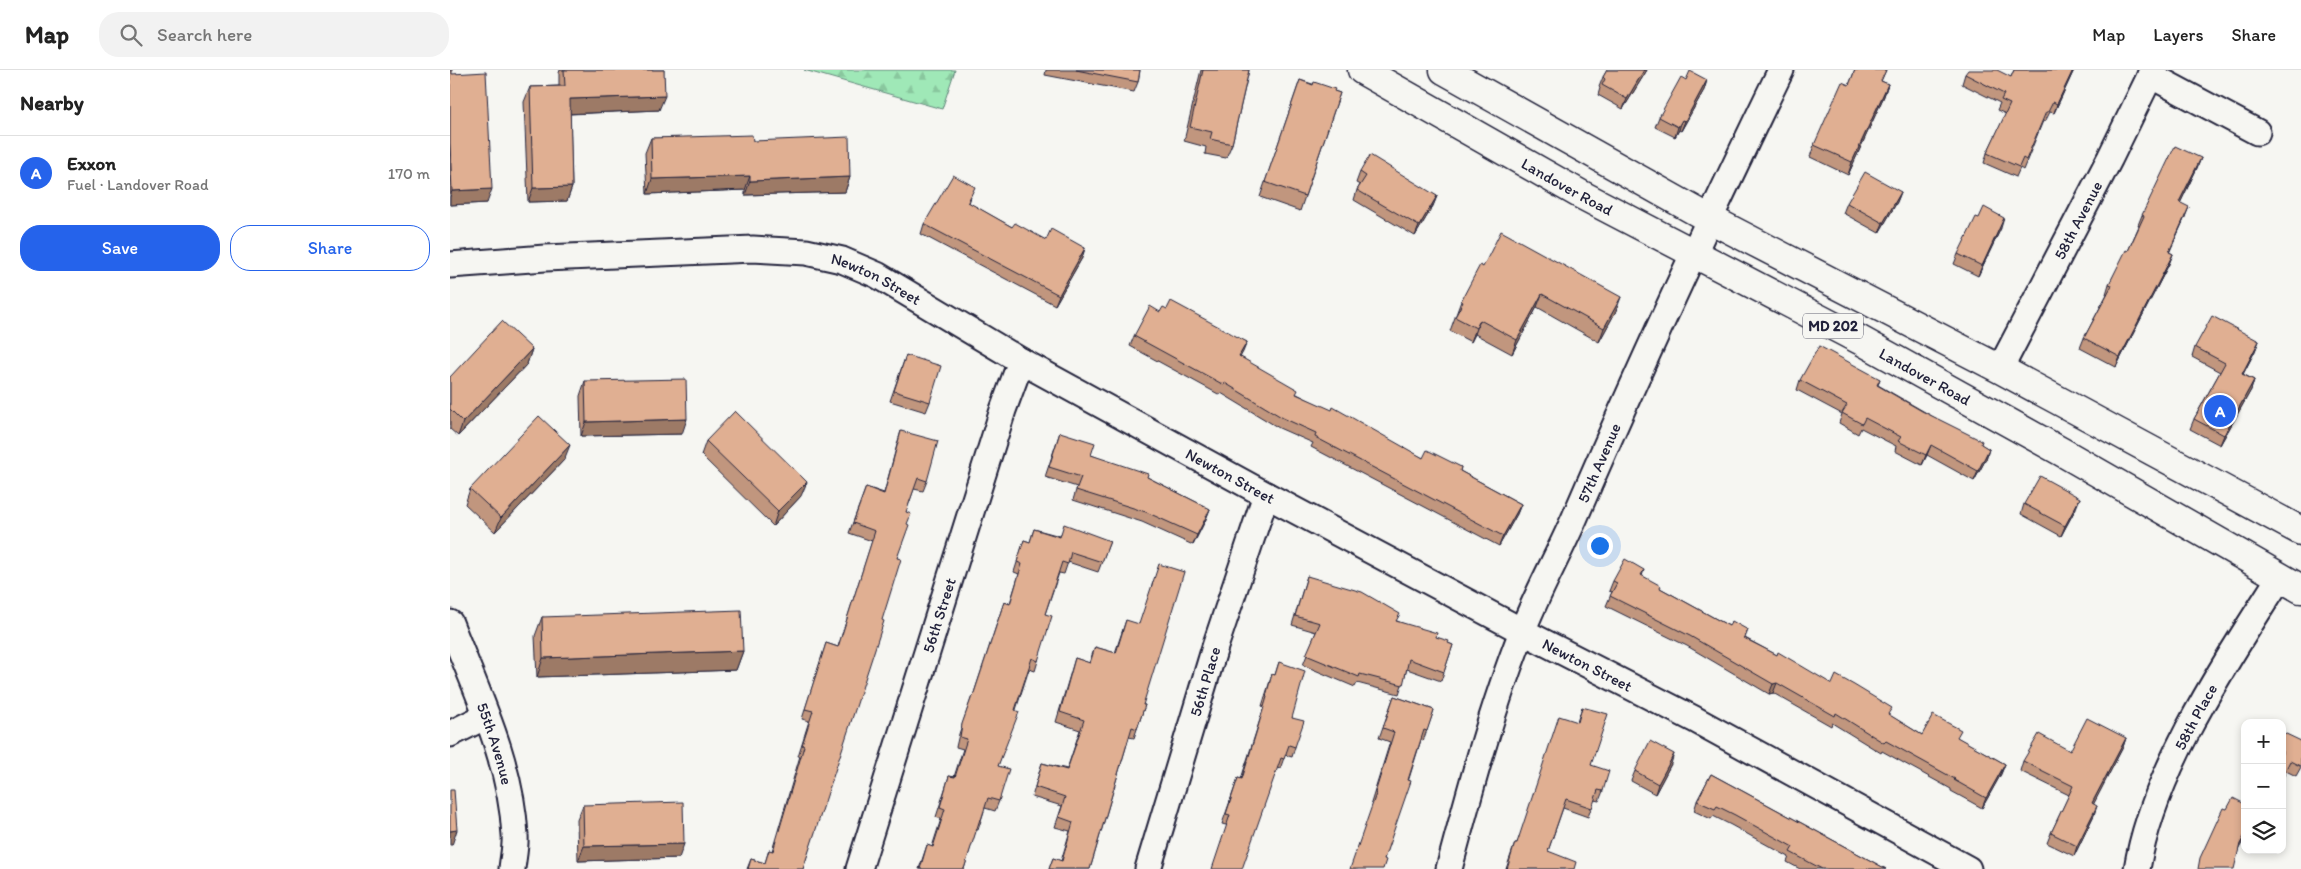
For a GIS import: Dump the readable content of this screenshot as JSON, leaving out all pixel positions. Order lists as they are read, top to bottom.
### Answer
{
  "streets": {
    "main road": ["Landover Road", "MD 202"],
    "street": [
      "58th Avenue",
      "Newton Street",
      "57th Avenue",
      "56th Street",
      "56th Place",
      "58th Place",
      "55th Avenue"
    ]
  },
  "crossings": [
    ["Landover Road", "57th Avenue"],
    ["Landover Road", "58th Place"],
    ["58th Avenue", "MD 202"],
    ["Newton Street", "57th Avenue"],
    ["Newton Street", "56th Street"],
    ["Newton Street", "56th Place"],
    ["MD 202", "57th Avenue"]
  ],
  "page": {
    "header": "Map",
    "search": "Search here",
    "nav": ["Map", "Layers", "Share"],
    "heading": "Nearby",
    "list": [
      {
        "mark": "A",
        "name": "Exxon",
        "note": "Fuel · Landover Road",
        "value": "170 m"
      }
    ],
    "buttons": ["Save", "Share"],
    "pins": "A",
    "map_buttons": ["+", "−"]
  }
}
